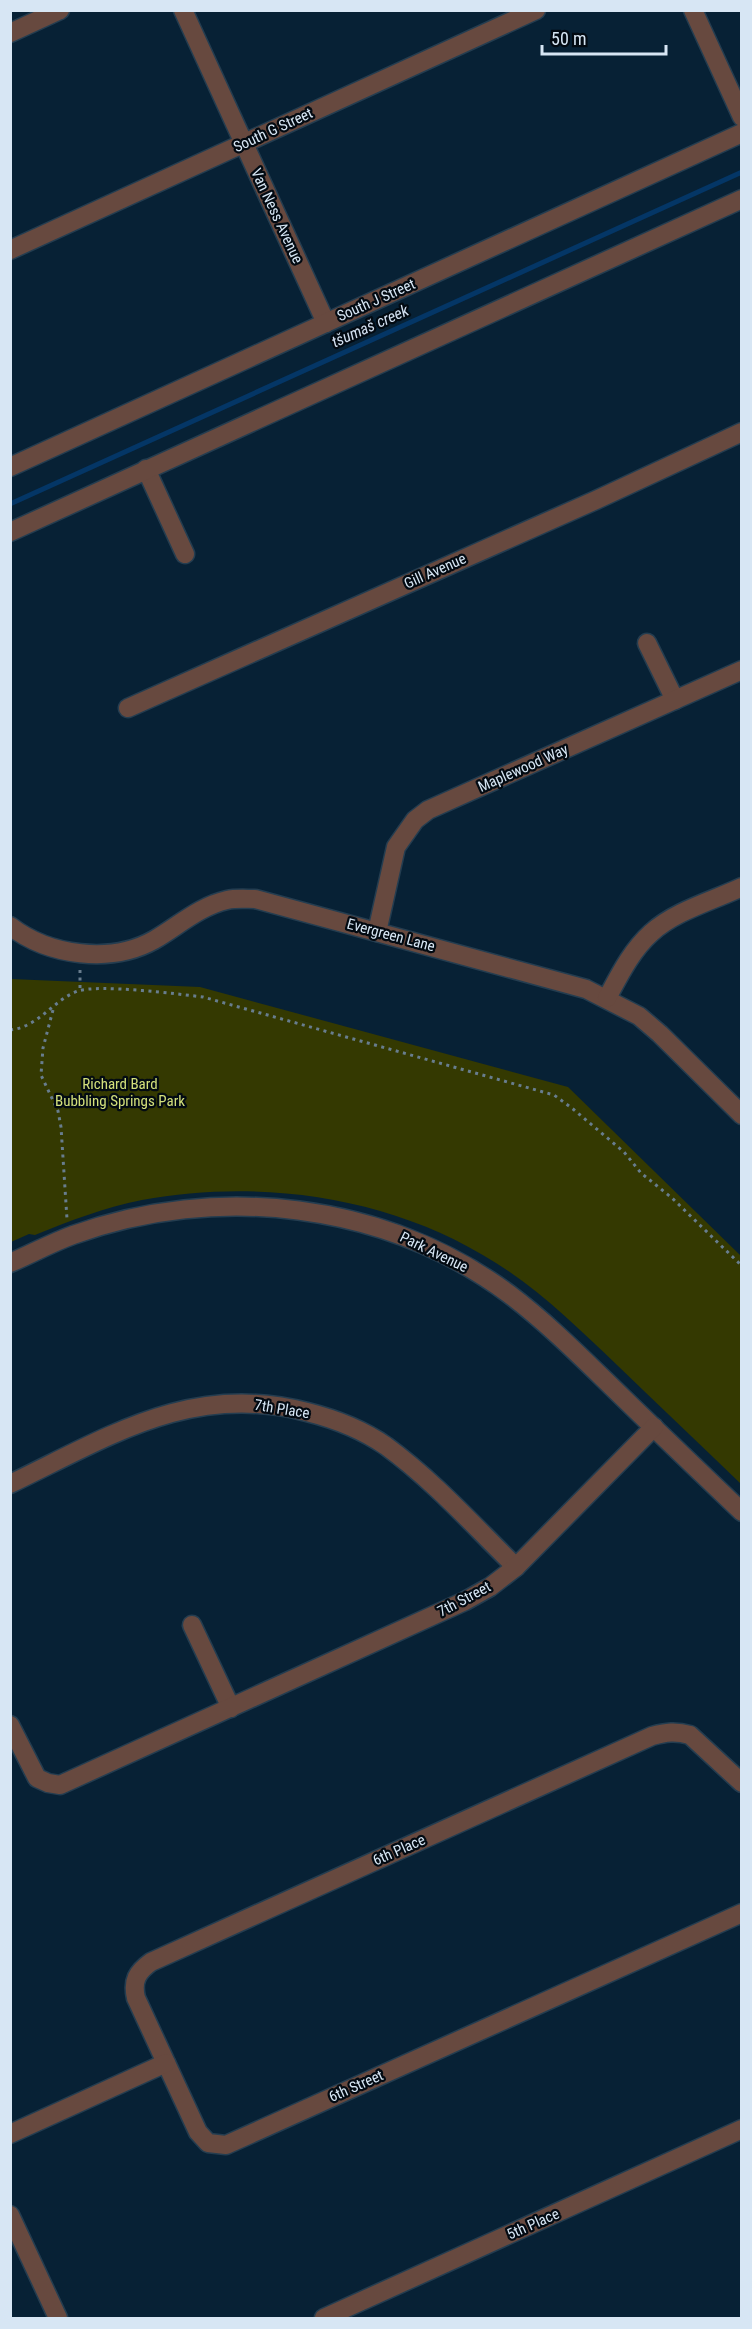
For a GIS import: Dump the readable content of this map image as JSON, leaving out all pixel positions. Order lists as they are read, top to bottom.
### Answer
{
  "streets": {
    "street": [
      "South G Street",
      "Van Ness Avenue",
      "South J Street",
      "Gill Avenue",
      "Maplewood Way",
      "Evergreen Lane",
      "Park Avenue",
      "7th Place",
      "7th Street",
      "6th Place",
      "6th Street",
      "5th Place"
    ]
  },
  "crossings": [
    ["South G Street", "Van Ness Avenue"],
    ["Van Ness Avenue", "South J Street"],
    ["Maplewood Way", "Evergreen Lane"],
    ["Park Avenue", "7th Street"],
    ["7th Place", "7th Street"],
    ["6th Place", "6th Street"]
  ],
  "water": ["tšumaš creek"],
  "parks": ["Richard Bard Bubbling Springs Park"],
  "scale_bar": "50 m"
}
